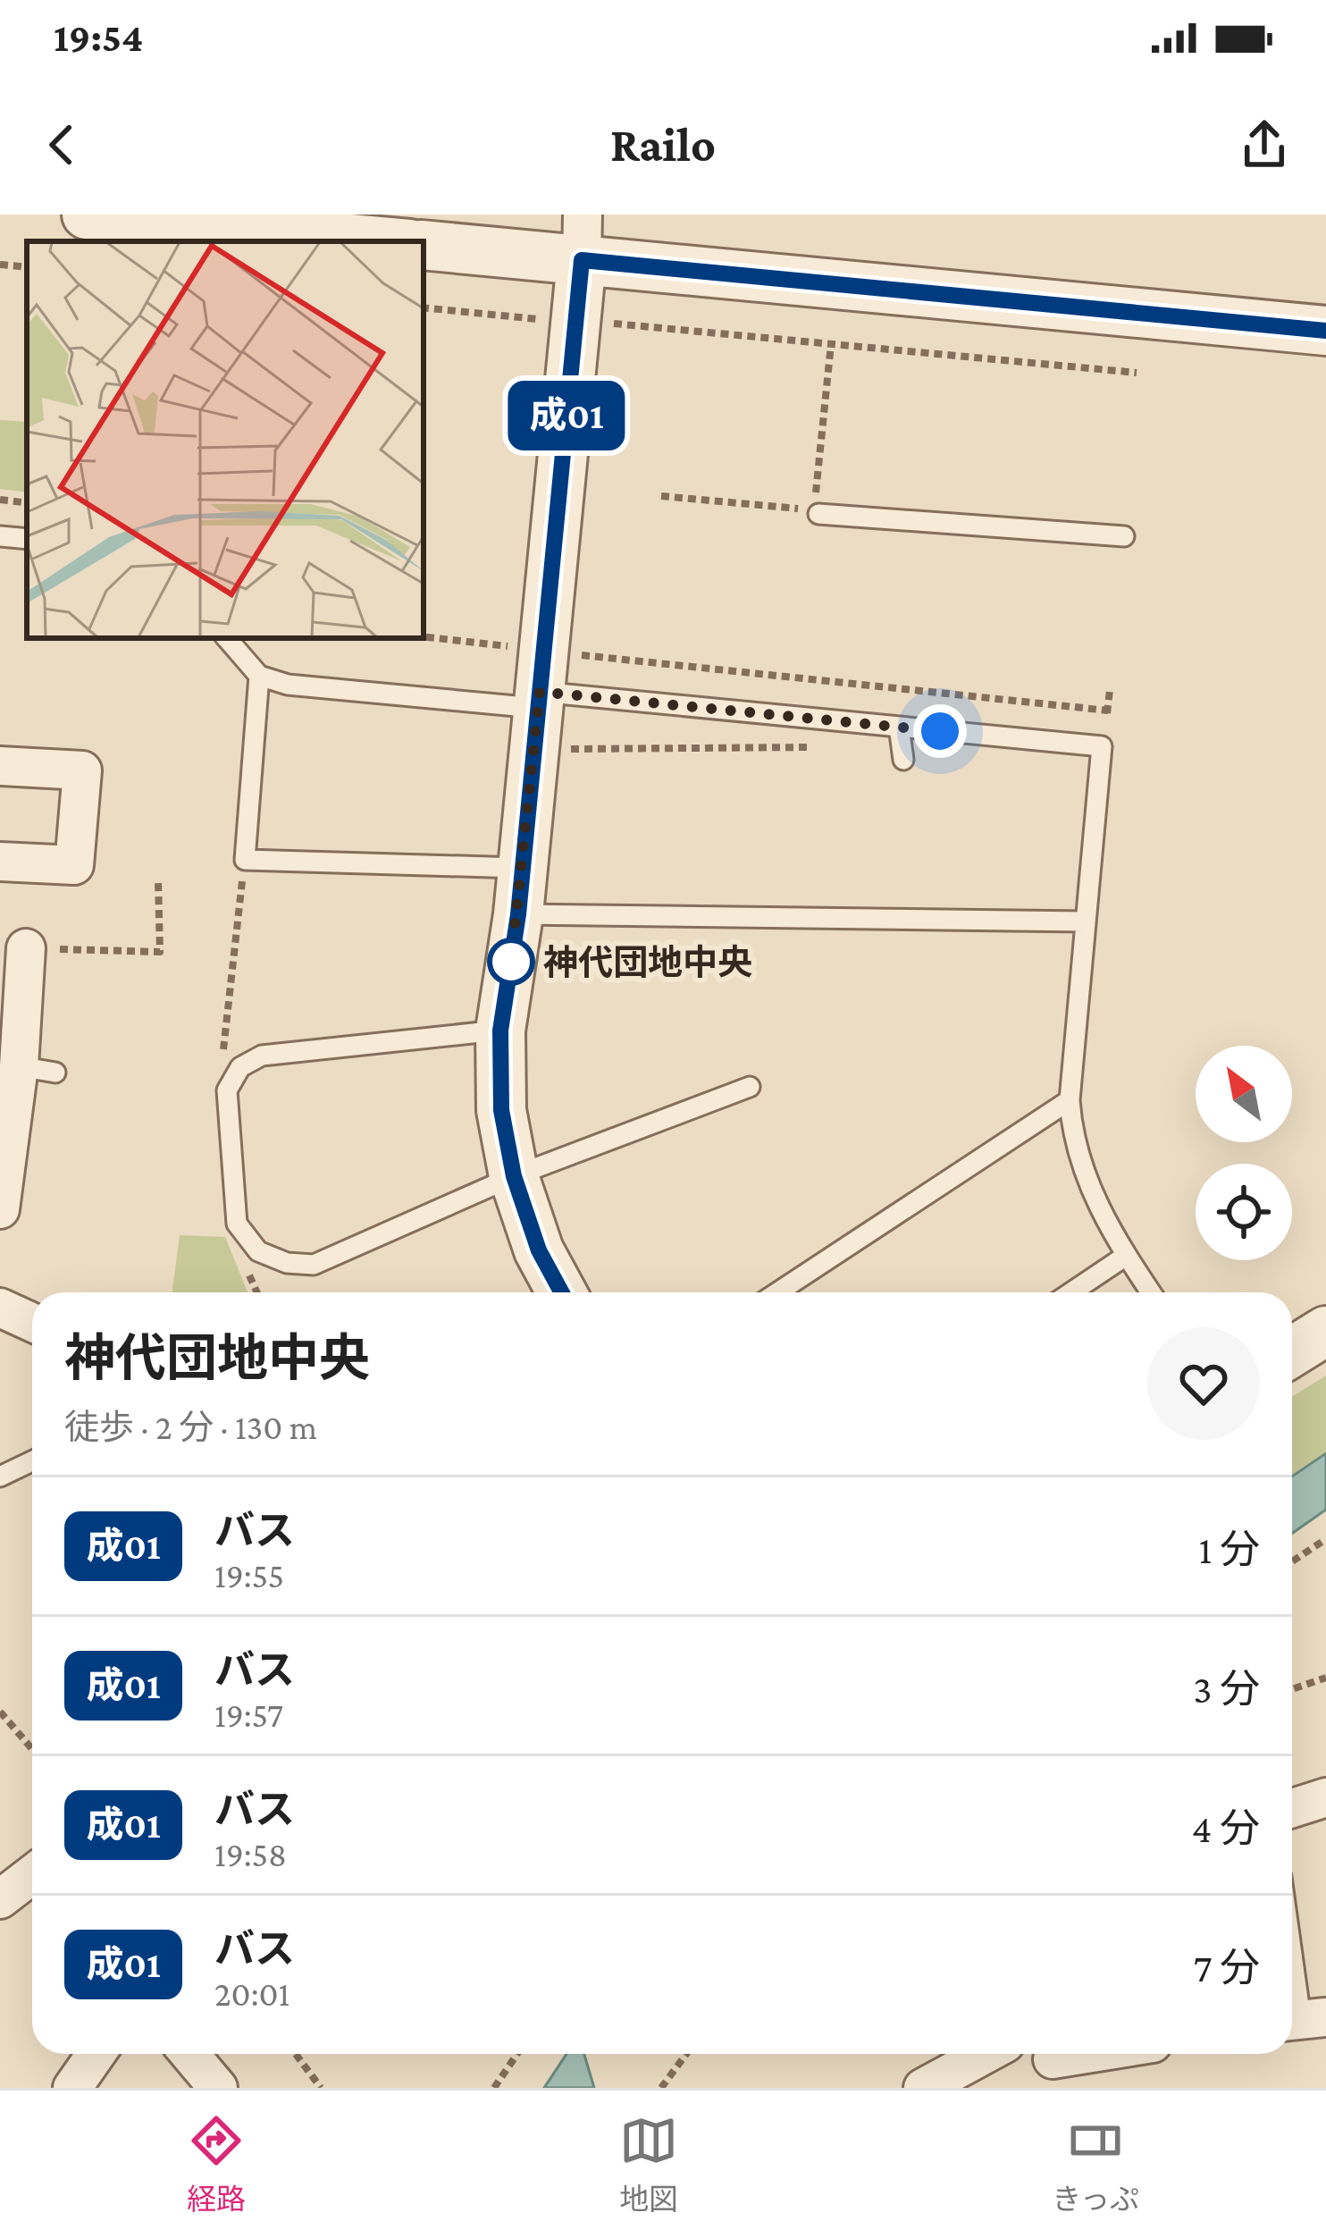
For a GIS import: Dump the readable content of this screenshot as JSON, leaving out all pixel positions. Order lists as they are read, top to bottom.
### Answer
{
  "places": ["神代団地中央"],
  "lines": ["bus line 成01"],
  "north": "top left",
  "page": {
    "status": "19:54",
    "header": "Railo",
    "on_map": "成01",
    "heading": ["神代団地中央", "徒歩 · 2 分 · 130 m"],
    "list": [
      {
        "mark": "成01",
        "name": "バス",
        "note": "19:55",
        "value": "1 分"
      },
      {
        "mark": "成01",
        "name": "バス",
        "note": "19:57",
        "value": "3 分"
      },
      {
        "mark": "成01",
        "name": "バス",
        "note": "19:58",
        "value": "4 分"
      },
      {
        "mark": "成01",
        "name": "バス",
        "note": "20:01",
        "value": "7 分"
      }
    ],
    "tabs": ["経路", "地図", "きっぷ"]
  }
}
